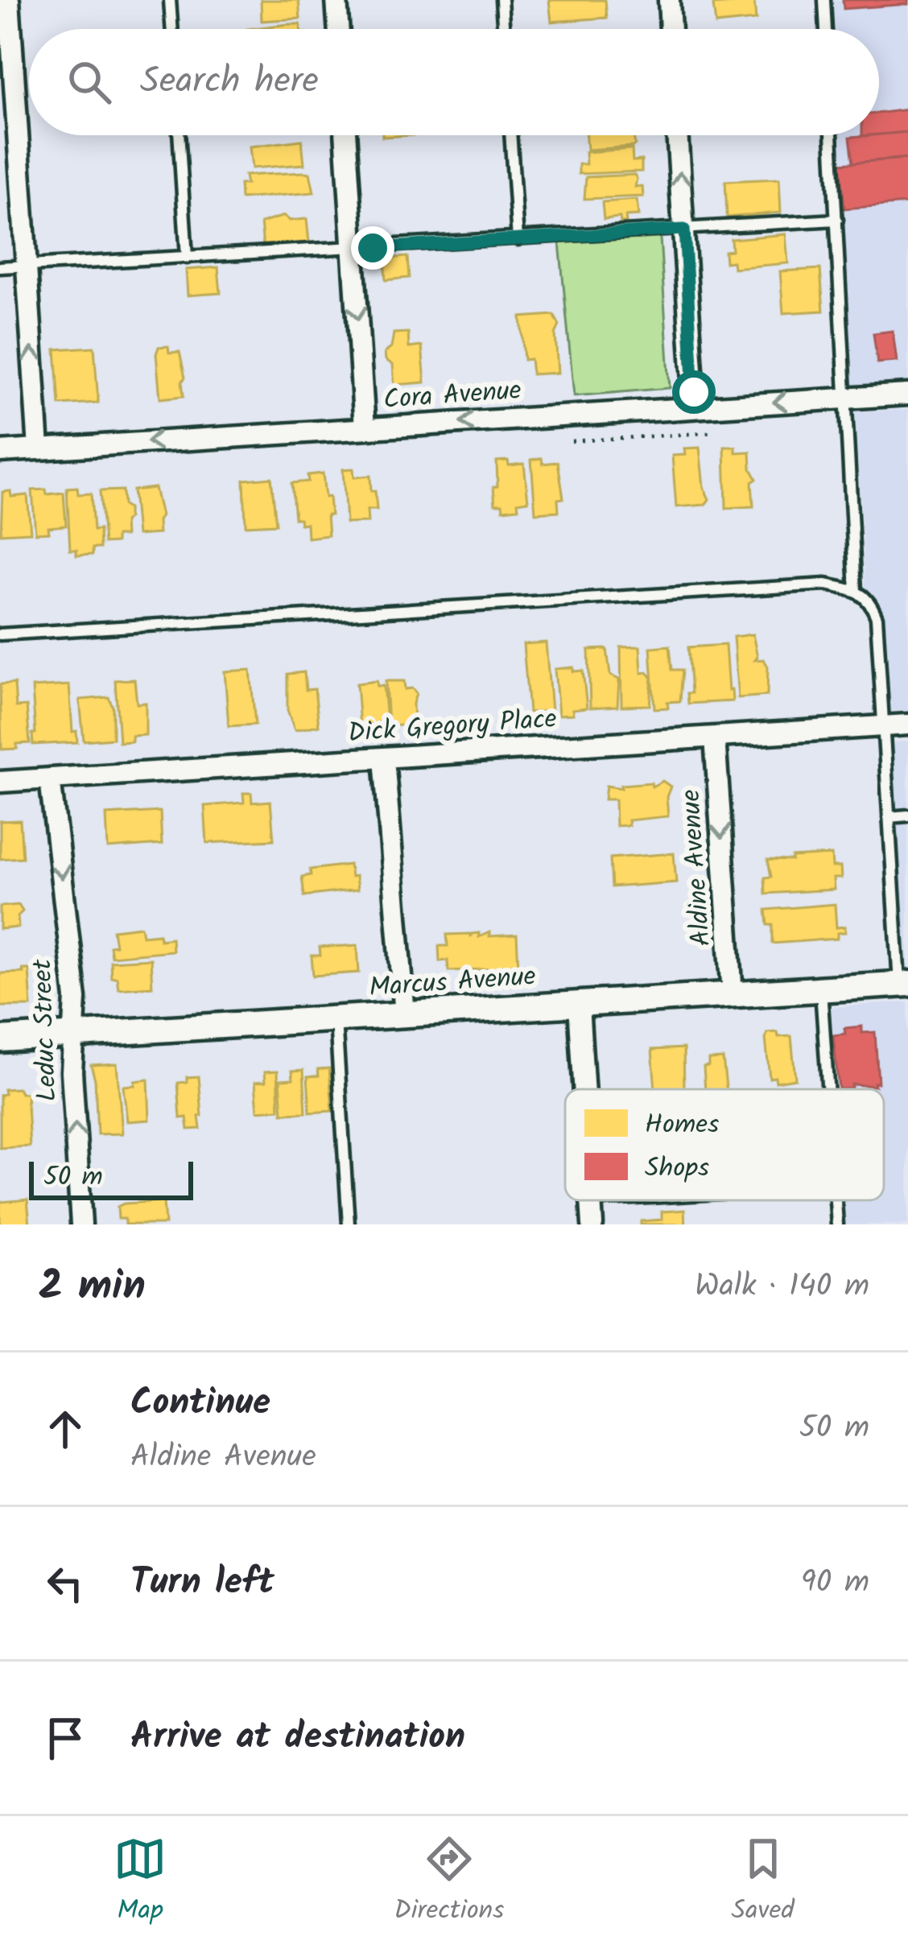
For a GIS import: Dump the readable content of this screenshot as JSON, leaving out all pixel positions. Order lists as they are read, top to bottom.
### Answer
{
  "streets": {
    "street": [
      "Cora Avenue",
      "Dick Gregory Place",
      "Aldine Avenue",
      "Marcus Avenue",
      "Leduc Street"
    ]
  },
  "crossings": [
    ["Dick Gregory Place", "Aldine Avenue"],
    ["Dick Gregory Place", "Leduc Street"],
    ["Aldine Avenue", "Marcus Avenue"],
    ["Marcus Avenue", "Leduc Street"]
  ],
  "one_way": ["Cora Avenue", "Aldine Avenue"],
  "legend": ["Homes", "Shops"],
  "scale_bar": "50 m",
  "page": {
    "search": "Search here",
    "scale": "50 m",
    "heading": ["2 min", "Walk · 140 m"],
    "list": [
      ["Continue", "Aldine Avenue", "50 m"],
      ["Turn left", "90 m"],
      "Arrive at destination"
    ],
    "nav": ["Map", "Directions", "Saved"]
  }
}
